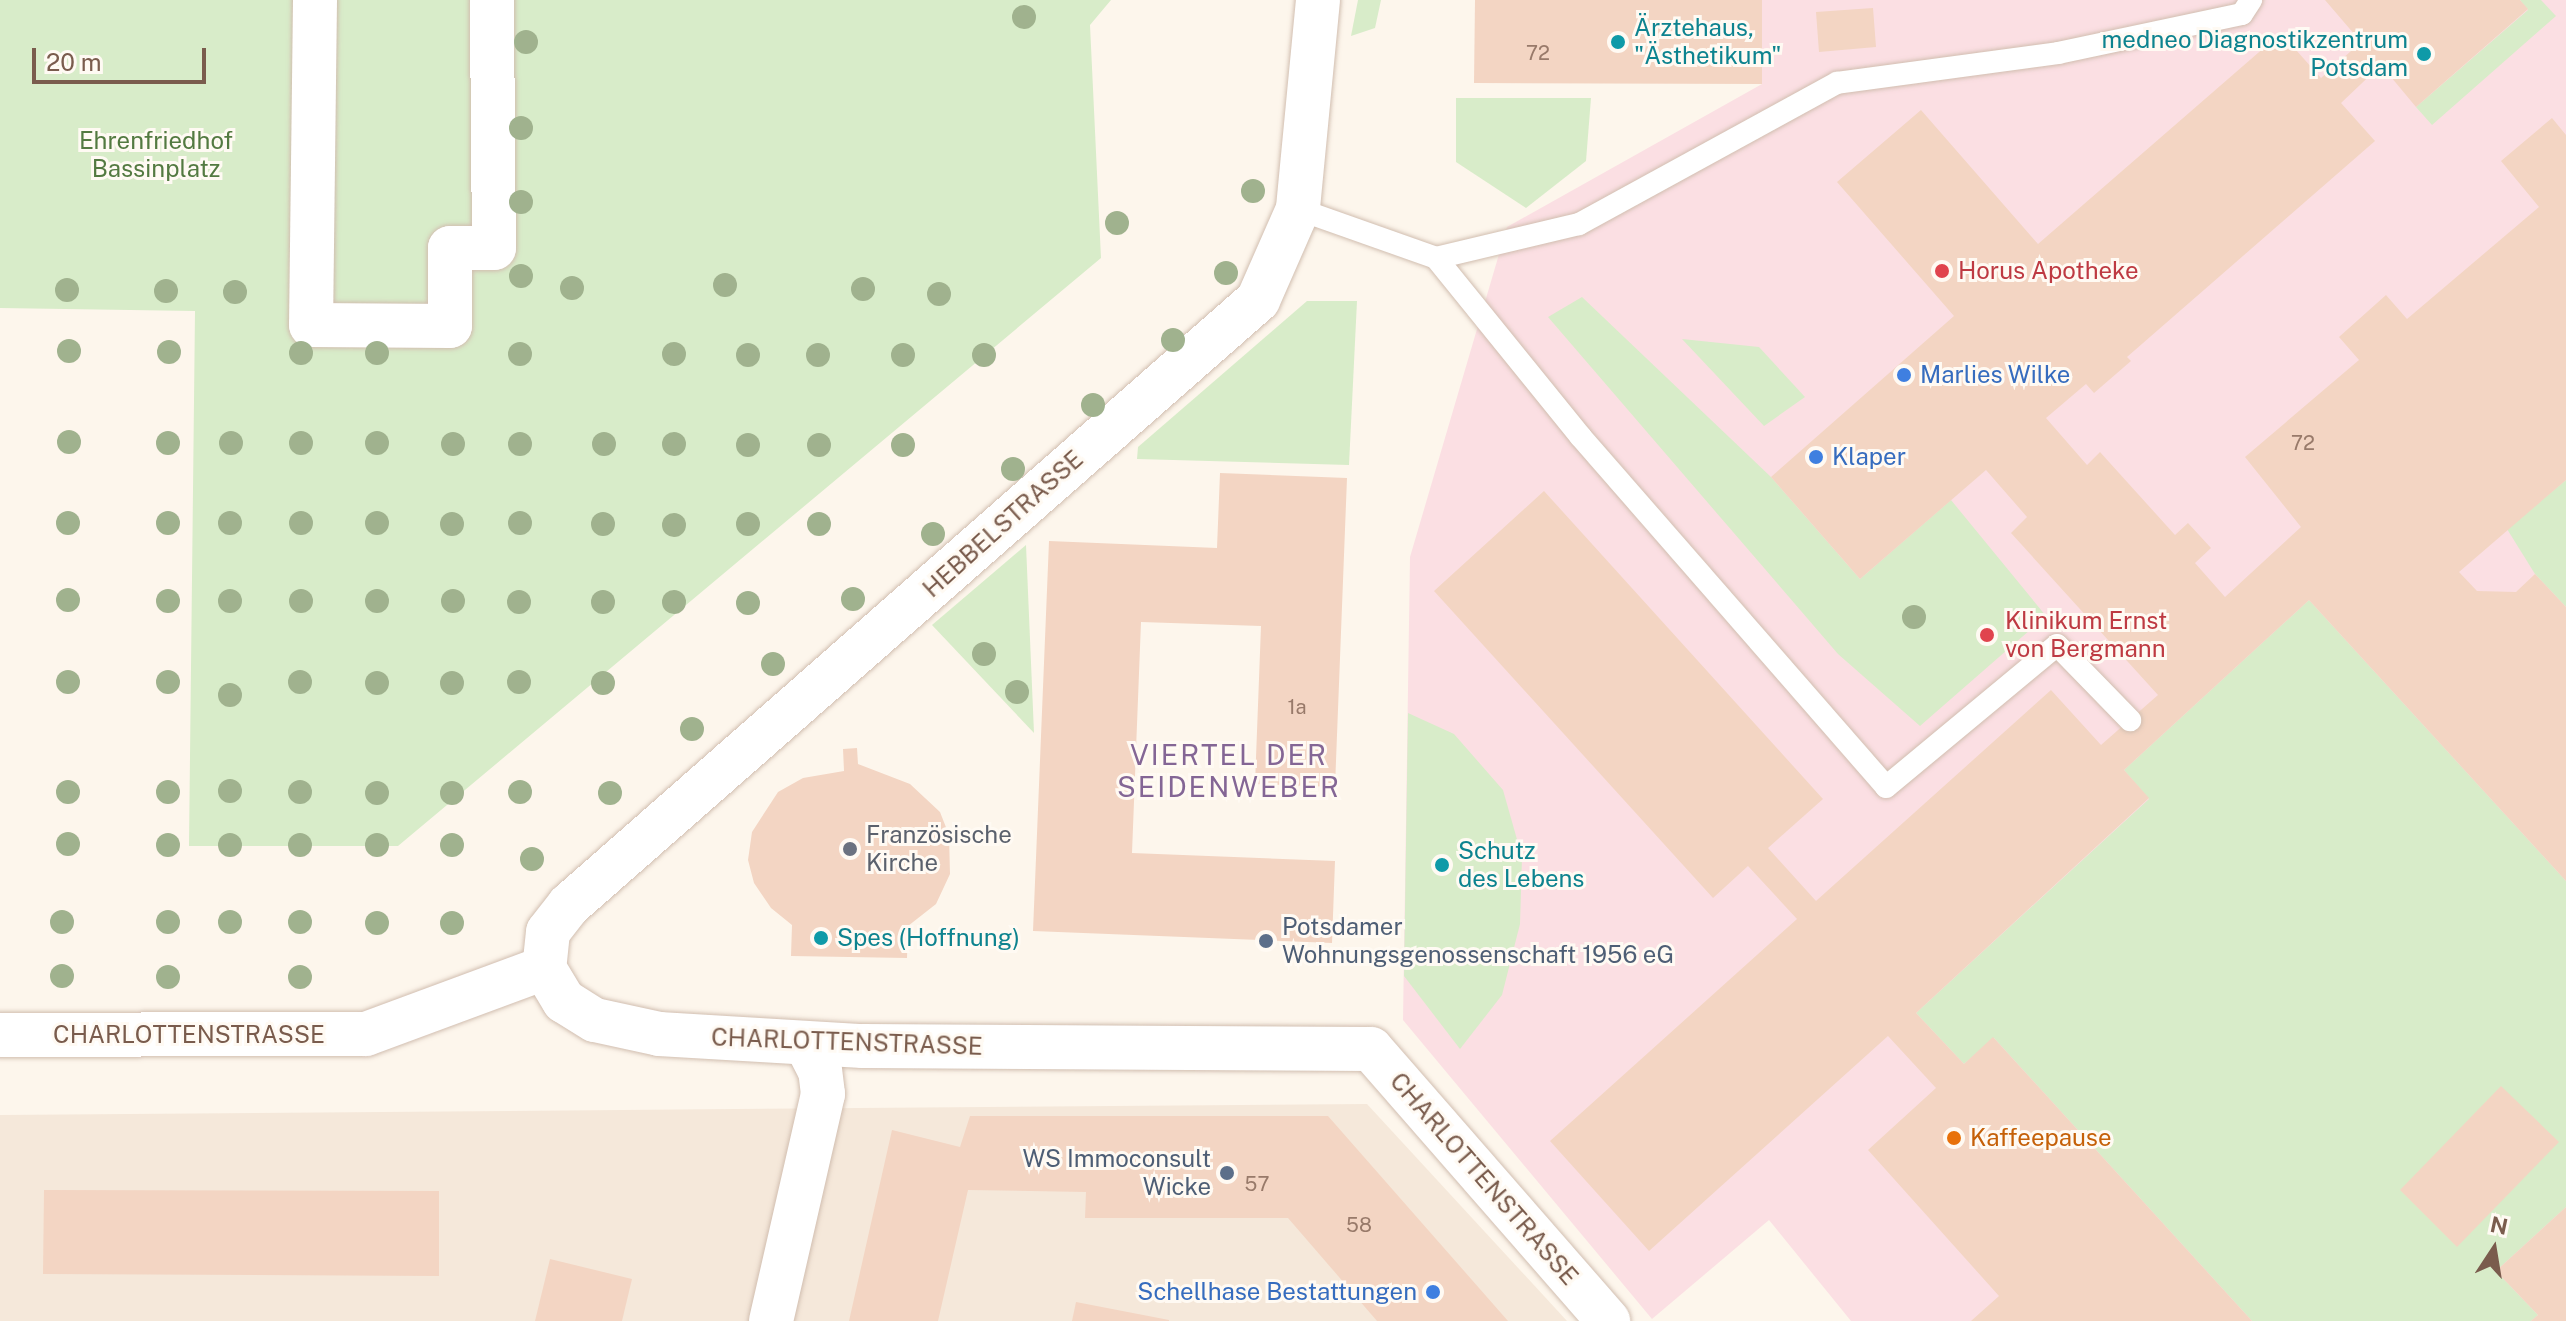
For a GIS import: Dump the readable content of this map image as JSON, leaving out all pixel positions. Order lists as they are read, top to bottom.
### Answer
{
  "streets": {
    "street": ["HEBBELSTRASSE", "CHARLOTTENSTRASSE"]
  },
  "crossings": [
    ["HEBBELSTRASSE", "CHARLOTTENSTRASSE"]
  ],
  "districts": ["VIERTEL DER SEIDENWEBER"],
  "parks": ["Ehrenfriedhof Bassinplatz"],
  "places": [
    "Ärztehaus, \"Ästhetikum\"",
    "medneo Diagnostikzentrum Potsdam",
    "Horus Apotheke",
    "Marlies Wilke",
    "Klaper",
    "Klinikum Ernst von Bergmann",
    "Französische Kirche",
    "Schutz des Lebens",
    "Spes (Hoffnung)",
    "Potsdamer Wohnungsgenossenschaft 1956 eG",
    "Kaffeepause",
    "WS Immoconsult Wicke",
    "Schellhase Bestattungen"
  ],
  "house_numbers": [
    "72",
    "72",
    "1a",
    "57",
    "58"
  ],
  "scale_bar": "20 m",
  "north": "top"
}
